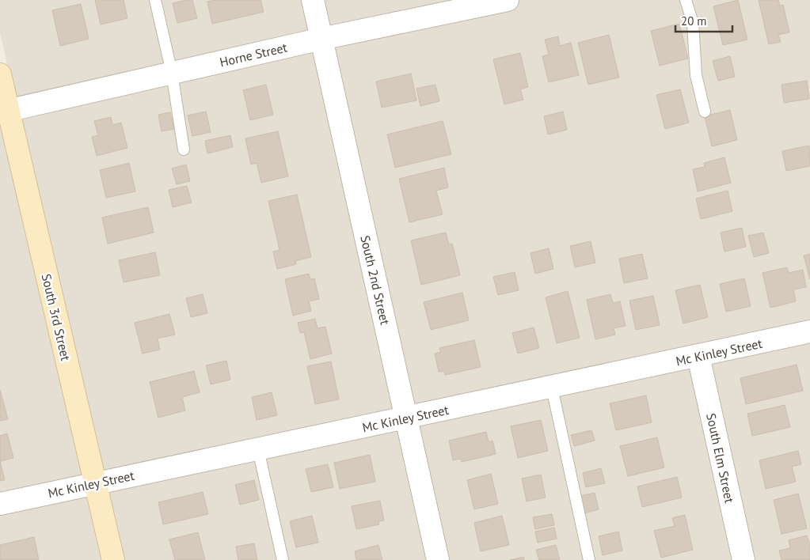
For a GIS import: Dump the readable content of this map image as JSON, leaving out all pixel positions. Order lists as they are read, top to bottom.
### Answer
{
  "streets": {
    "street": [
      "Horne Street",
      "South 2nd Street",
      "South 3rd Street",
      "Mc Kinley Street",
      "South Elm Street"
    ]
  },
  "crossings": [
    ["Horne Street", "South 2nd Street"],
    ["Horne Street", "South 3rd Street"],
    ["South 2nd Street", "Mc Kinley Street"],
    ["South 3rd Street", "Mc Kinley Street"],
    ["Mc Kinley Street", "South Elm Street"]
  ],
  "scale_bar": "20 m"
}
